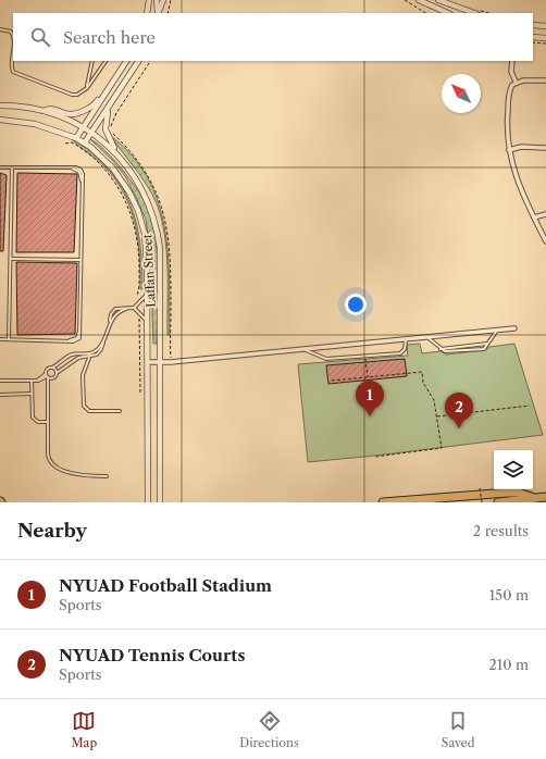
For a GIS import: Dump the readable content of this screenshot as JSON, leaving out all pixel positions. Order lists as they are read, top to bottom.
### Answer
{
  "streets": {
    "street": ["Laffan Street"]
  },
  "north": "top left",
  "page": {
    "search": "Search here",
    "pins": ["1", "2"],
    "heading": ["Nearby", "2 results"],
    "list": [
      {
        "mark": "1",
        "name": "NYUAD Football Stadium",
        "note": "Sports",
        "value": "150 m"
      },
      {
        "mark": "2",
        "name": "NYUAD Tennis Courts",
        "note": "Sports",
        "value": "210 m"
      }
    ],
    "nav": ["Map", "Directions", "Saved"]
  }
}
